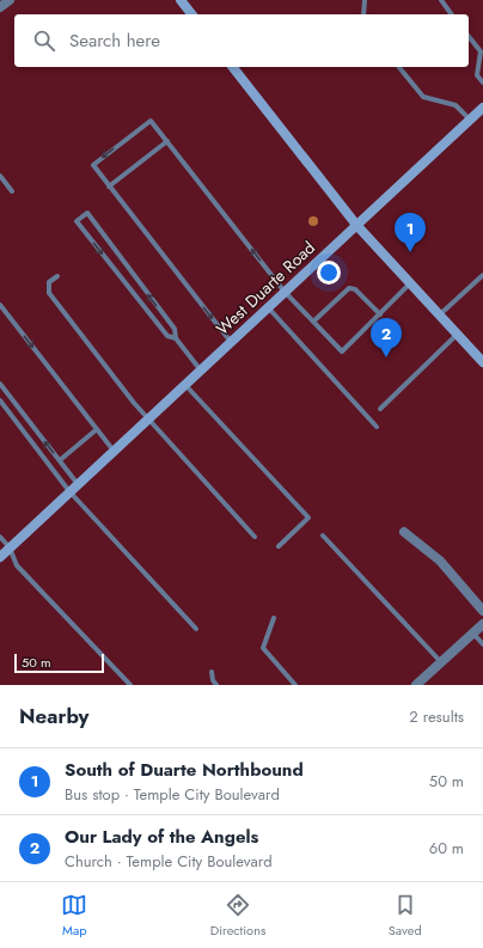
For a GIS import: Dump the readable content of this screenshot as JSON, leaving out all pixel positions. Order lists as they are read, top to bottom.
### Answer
{
  "streets": {
    "main road": ["West Duarte Road"]
  },
  "scale_bar": "50 m",
  "page": {
    "search": "Search here",
    "pins": ["1", "2"],
    "scale": "50 m",
    "heading": ["Nearby", "2 results"],
    "list": [
      {
        "mark": "1",
        "name": "South of Duarte Northbound",
        "note": "Bus stop · Temple City Boulevard",
        "value": "50 m"
      },
      {
        "mark": "2",
        "name": "Our Lady of the Angels",
        "note": "Church · Temple City Boulevard",
        "value": "60 m"
      }
    ],
    "nav": ["Map", "Directions", "Saved"]
  }
}
